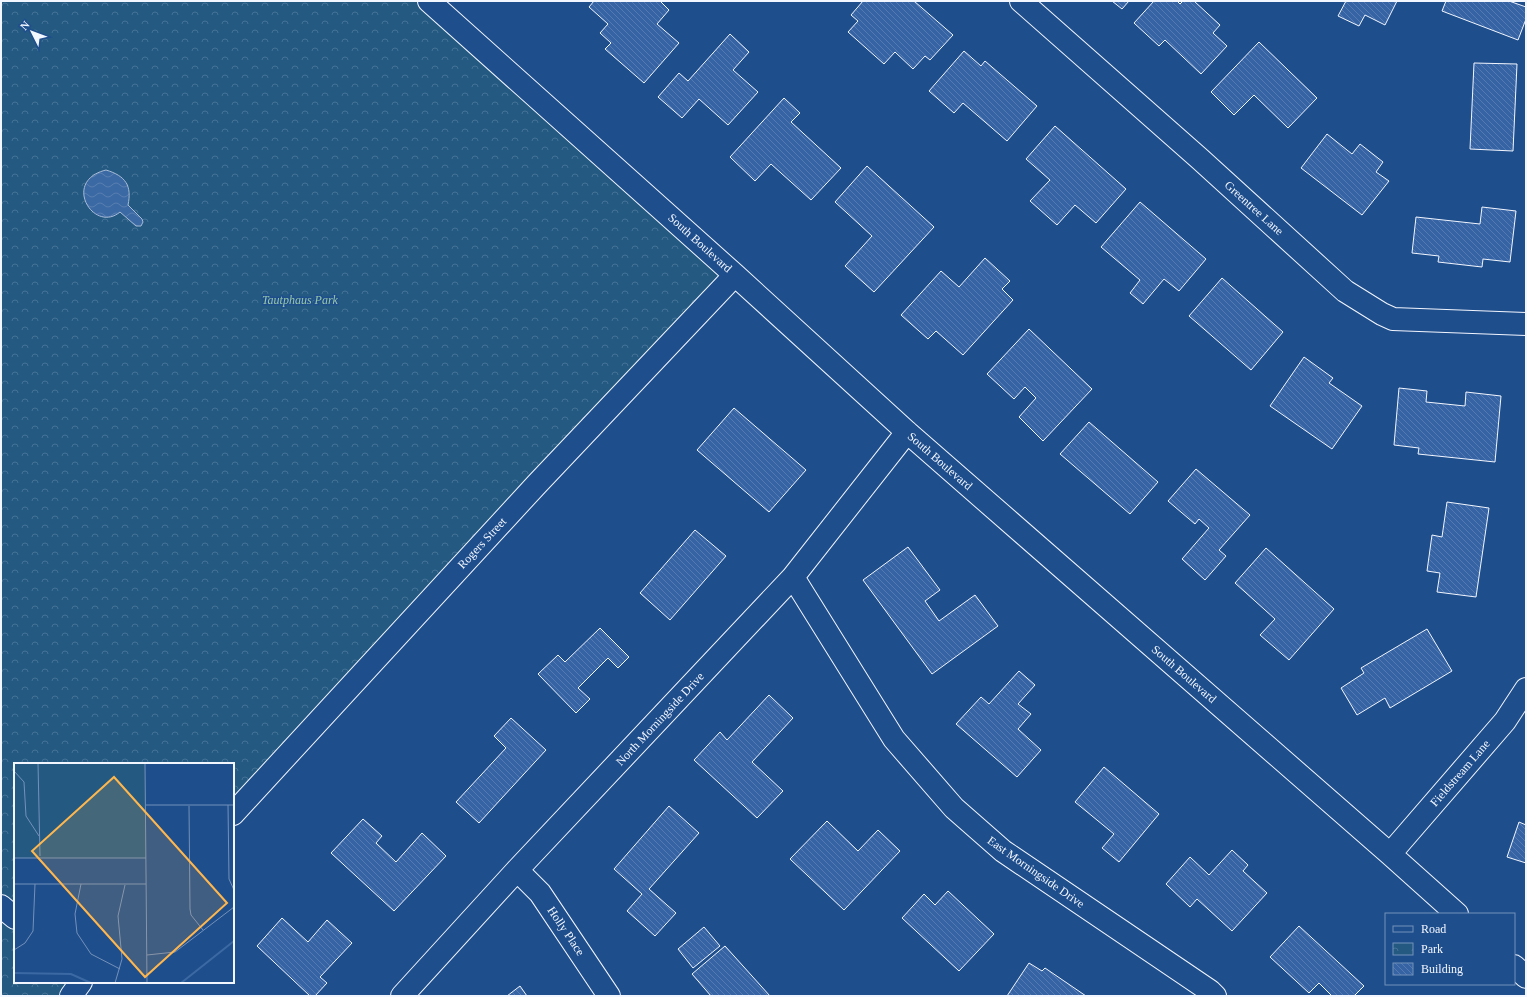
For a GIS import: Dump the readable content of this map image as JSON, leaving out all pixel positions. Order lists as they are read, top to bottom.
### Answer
{
  "streets": {
    "street": [
      "Greentree Lane",
      "South Boulevard",
      "Rogers Street",
      "North Morningside Drive",
      "Fieldstream Lane",
      "East Morningside Drive",
      "Holly Place"
    ]
  },
  "crossings": [
    ["South Boulevard", "Rogers Street"],
    ["South Boulevard", "North Morningside Drive"],
    ["South Boulevard", "Fieldstream Lane"],
    ["North Morningside Drive", "East Morningside Drive"],
    ["North Morningside Drive", "Holly Place"]
  ],
  "parks": ["Tautphaus Park"],
  "legend": ["Road", "Park", "Building"],
  "north": "top left"
}
